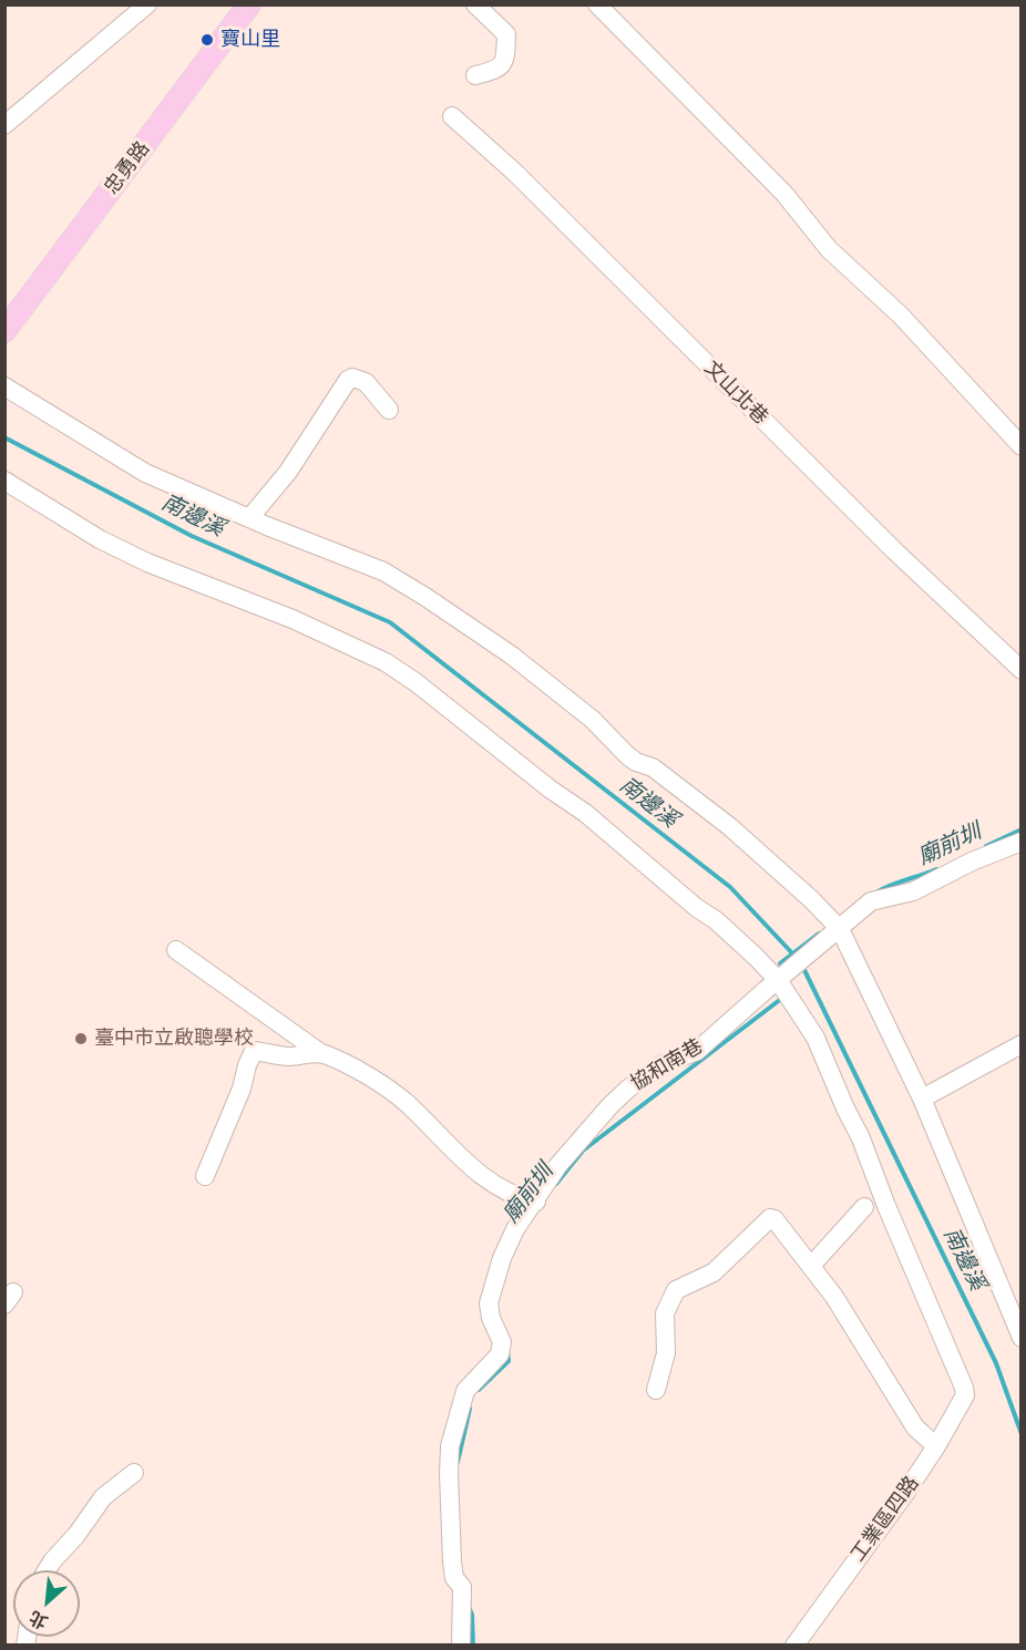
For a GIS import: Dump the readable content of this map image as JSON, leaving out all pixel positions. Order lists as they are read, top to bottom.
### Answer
{
  "streets": {
    "main road": ["忠勇路"],
    "street": ["文山北巷", "協和南巷", "工業區四路"]
  },
  "crossings": [
    ["協和南巷", "工業區四路"]
  ],
  "water": ["南邊溪", "廟前圳"],
  "places": ["寶山里", "臺中市立啟聰學校"],
  "north": "bottom left"
}
